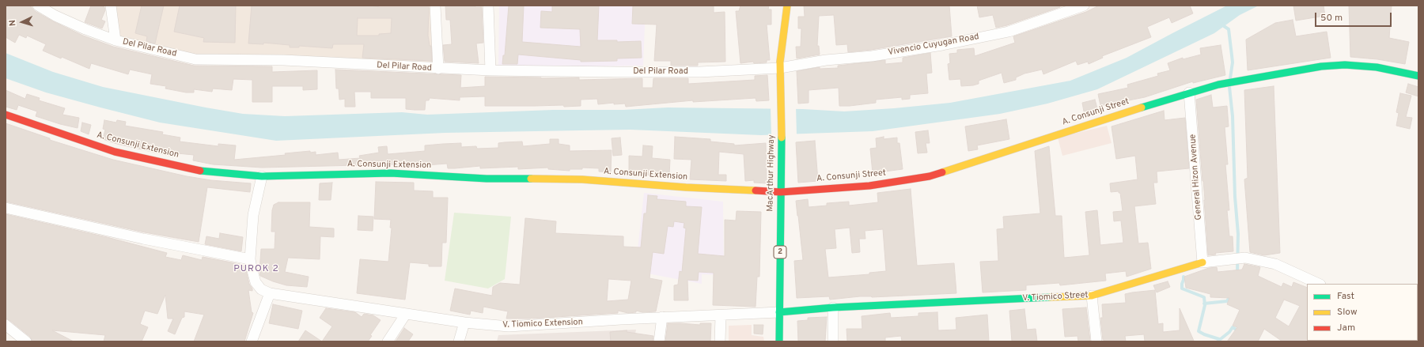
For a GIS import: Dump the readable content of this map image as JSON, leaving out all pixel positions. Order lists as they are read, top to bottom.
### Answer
{
  "streets": {
    "main road": [
      "A. Consunji Street",
      "A. Consunji Extension",
      "MacArthur Highway",
      "2",
      "V. Tiomico Street"
    ],
    "street": [
      "Vivencio Cuyugan Road",
      "Del Pilar Road",
      "General Hizon Avenue",
      "V. Tiomico Extension"
    ]
  },
  "crossings": [
    ["Vivencio Cuyugan Road", "Del Pilar Road"],
    ["Vivencio Cuyugan Road", "MacArthur Highway"],
    ["Del Pilar Road", "MacArthur Highway"],
    ["A. Consunji Street", "A. Consunji Extension"],
    ["A. Consunji Street", "MacArthur Highway"],
    ["A. Consunji Street", "General Hizon Avenue"],
    ["A. Consunji Extension", "MacArthur Highway"],
    ["MacArthur Highway", "V. Tiomico Street"],
    ["MacArthur Highway", "V. Tiomico Extension"],
    ["General Hizon Avenue", "V. Tiomico Street"],
    ["V. Tiomico Street", "V. Tiomico Extension"]
  ],
  "districts": ["PUROK 2"],
  "legend": ["Fast", "Slow", "Jam"],
  "scale_bar": "50 m",
  "north": "left"
}
